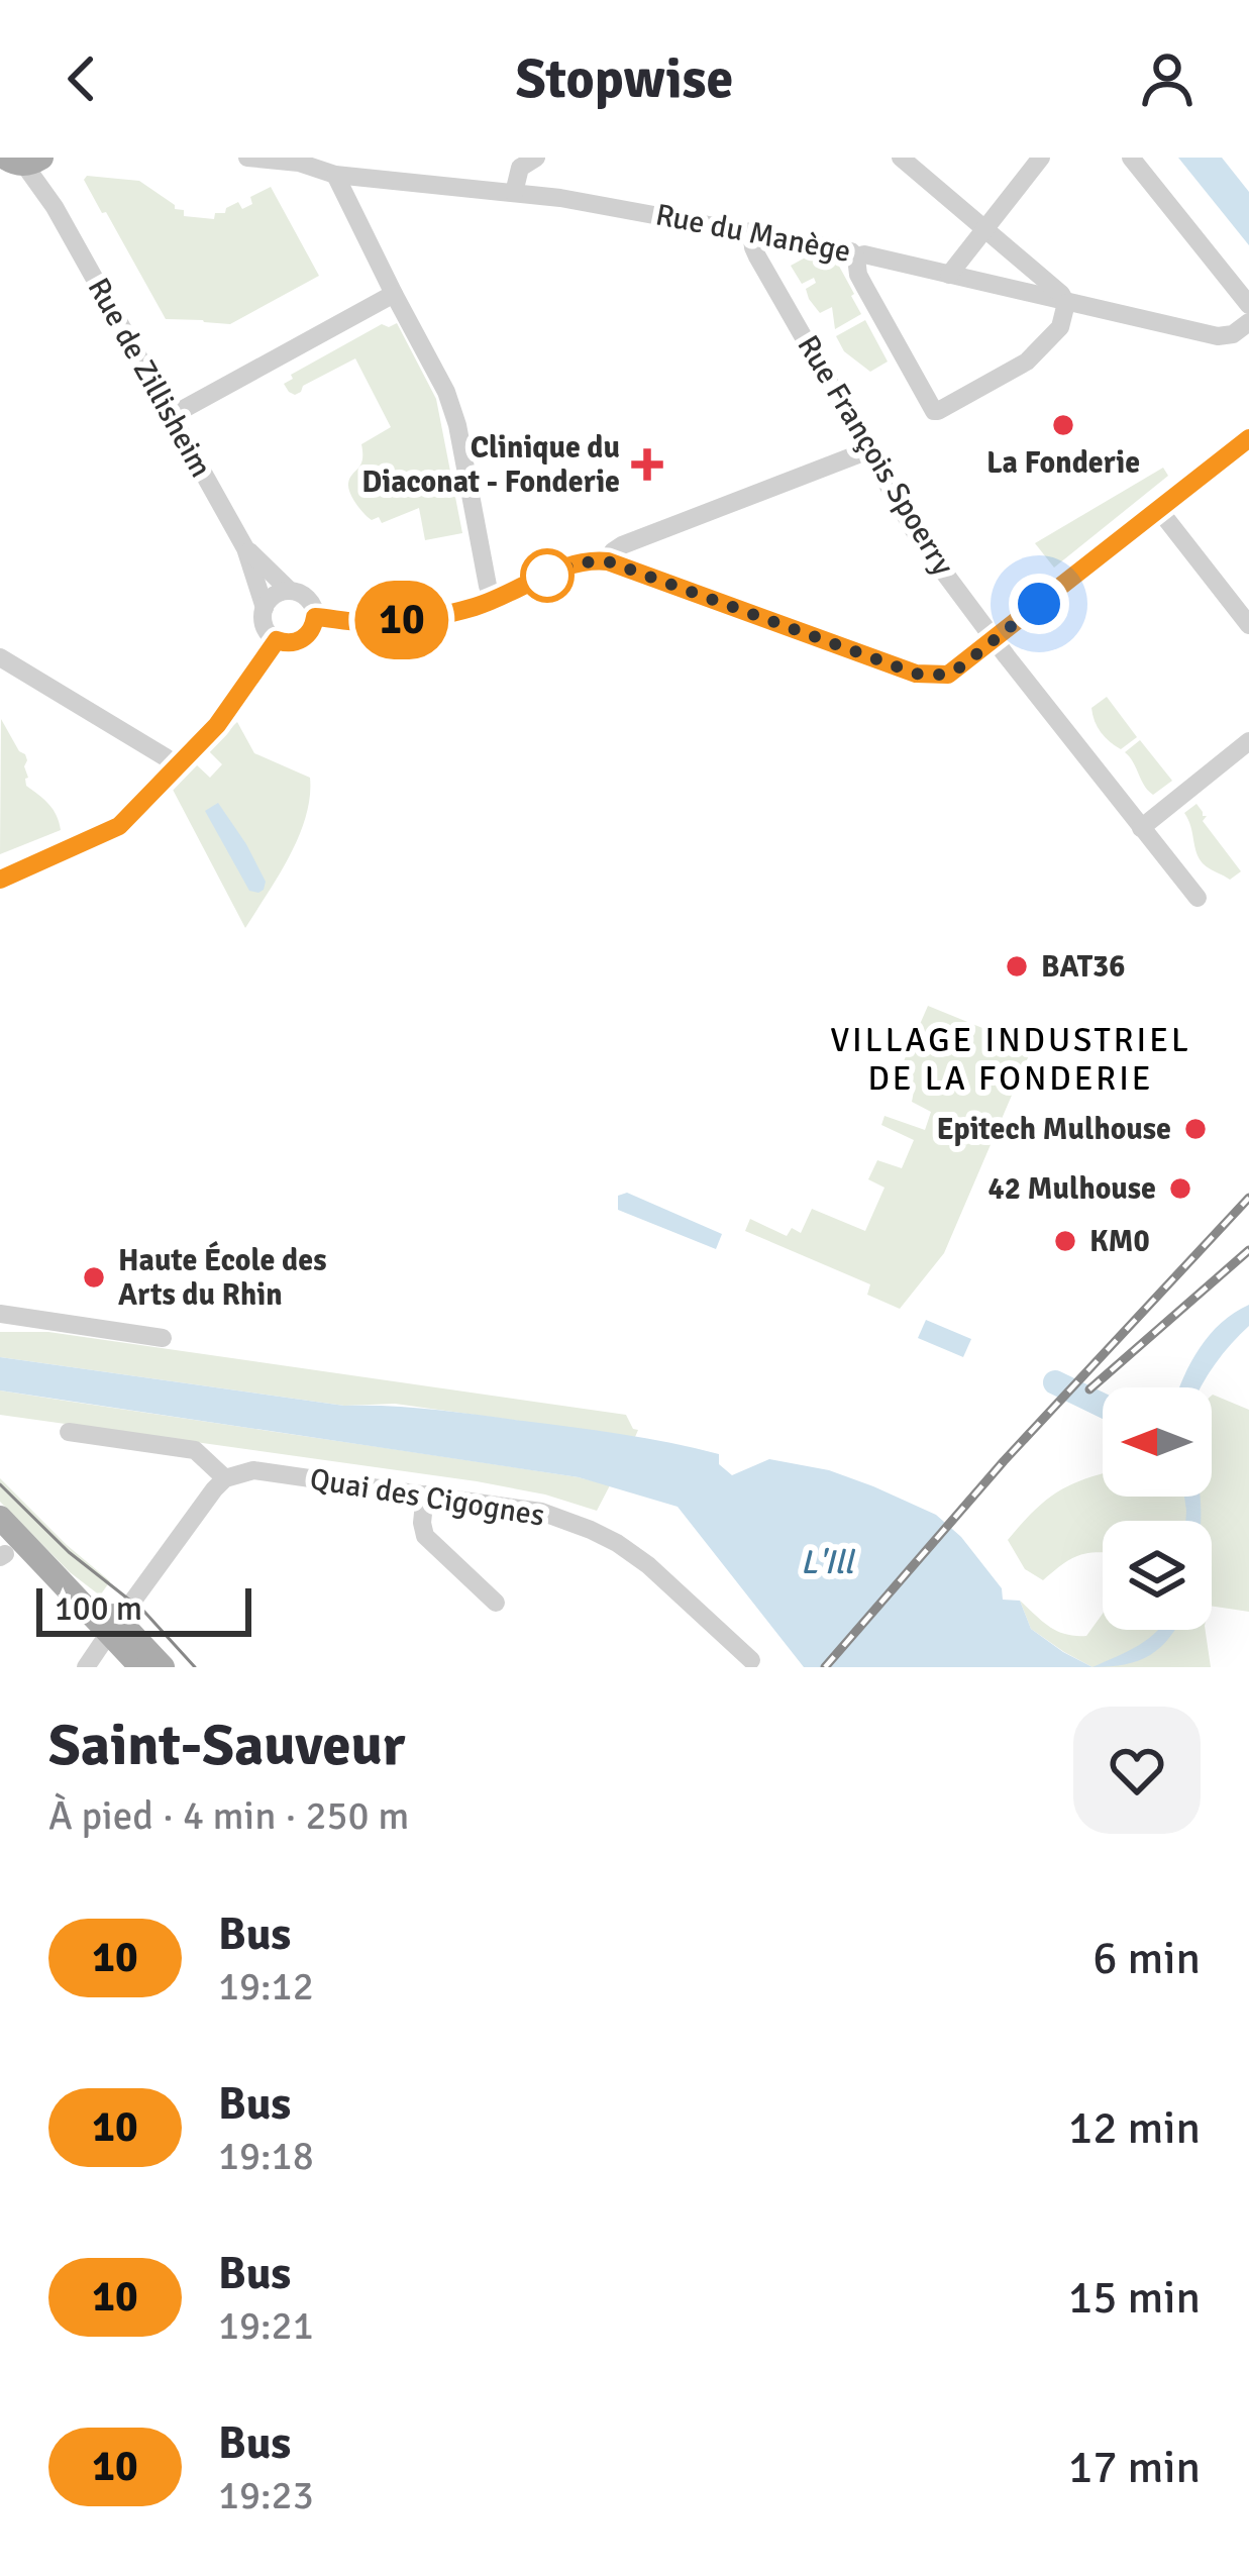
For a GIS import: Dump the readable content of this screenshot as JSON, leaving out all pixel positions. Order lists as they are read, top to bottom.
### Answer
{
  "streets": {
    "street": [
      "Rue du Manège",
      "Rue de Zillisheim",
      "Rue François Spoerry",
      "Quai des Cigognes"
    ]
  },
  "crossings": [
    ["Rue du Manège", "Rue François Spoerry"]
  ],
  "districts": ["VILLAGE INDUSTRIEL DE LA FONDERIE"],
  "water": ["L'Ill"],
  "places": {
    "other": [
      "La Fonderie",
      "BAT36",
      "Epitech Mulhouse",
      "42 Mulhouse",
      "KM0",
      "Haute École des Arts du Rhin"
    ],
    "health": ["Clinique du Diaconat - Fonderie"]
  },
  "lines": ["bus line 10"],
  "scale_bar": "100 m",
  "north": "left",
  "page": {
    "header": "Stopwise",
    "on_map": "10",
    "scale": "100 m",
    "heading": ["Saint-Sauveur", "À pied · 4 min · 250 m"],
    "list": [
      {
        "mark": "10",
        "name": "Bus",
        "note": "19:12",
        "value": "6 min"
      },
      {
        "mark": "10",
        "name": "Bus",
        "note": "19:18",
        "value": "12 min"
      },
      {
        "mark": "10",
        "name": "Bus",
        "note": "19:21",
        "value": "15 min"
      },
      {
        "mark": "10",
        "name": "Bus",
        "note": "19:23",
        "value": "17 min"
      }
    ]
  }
}
